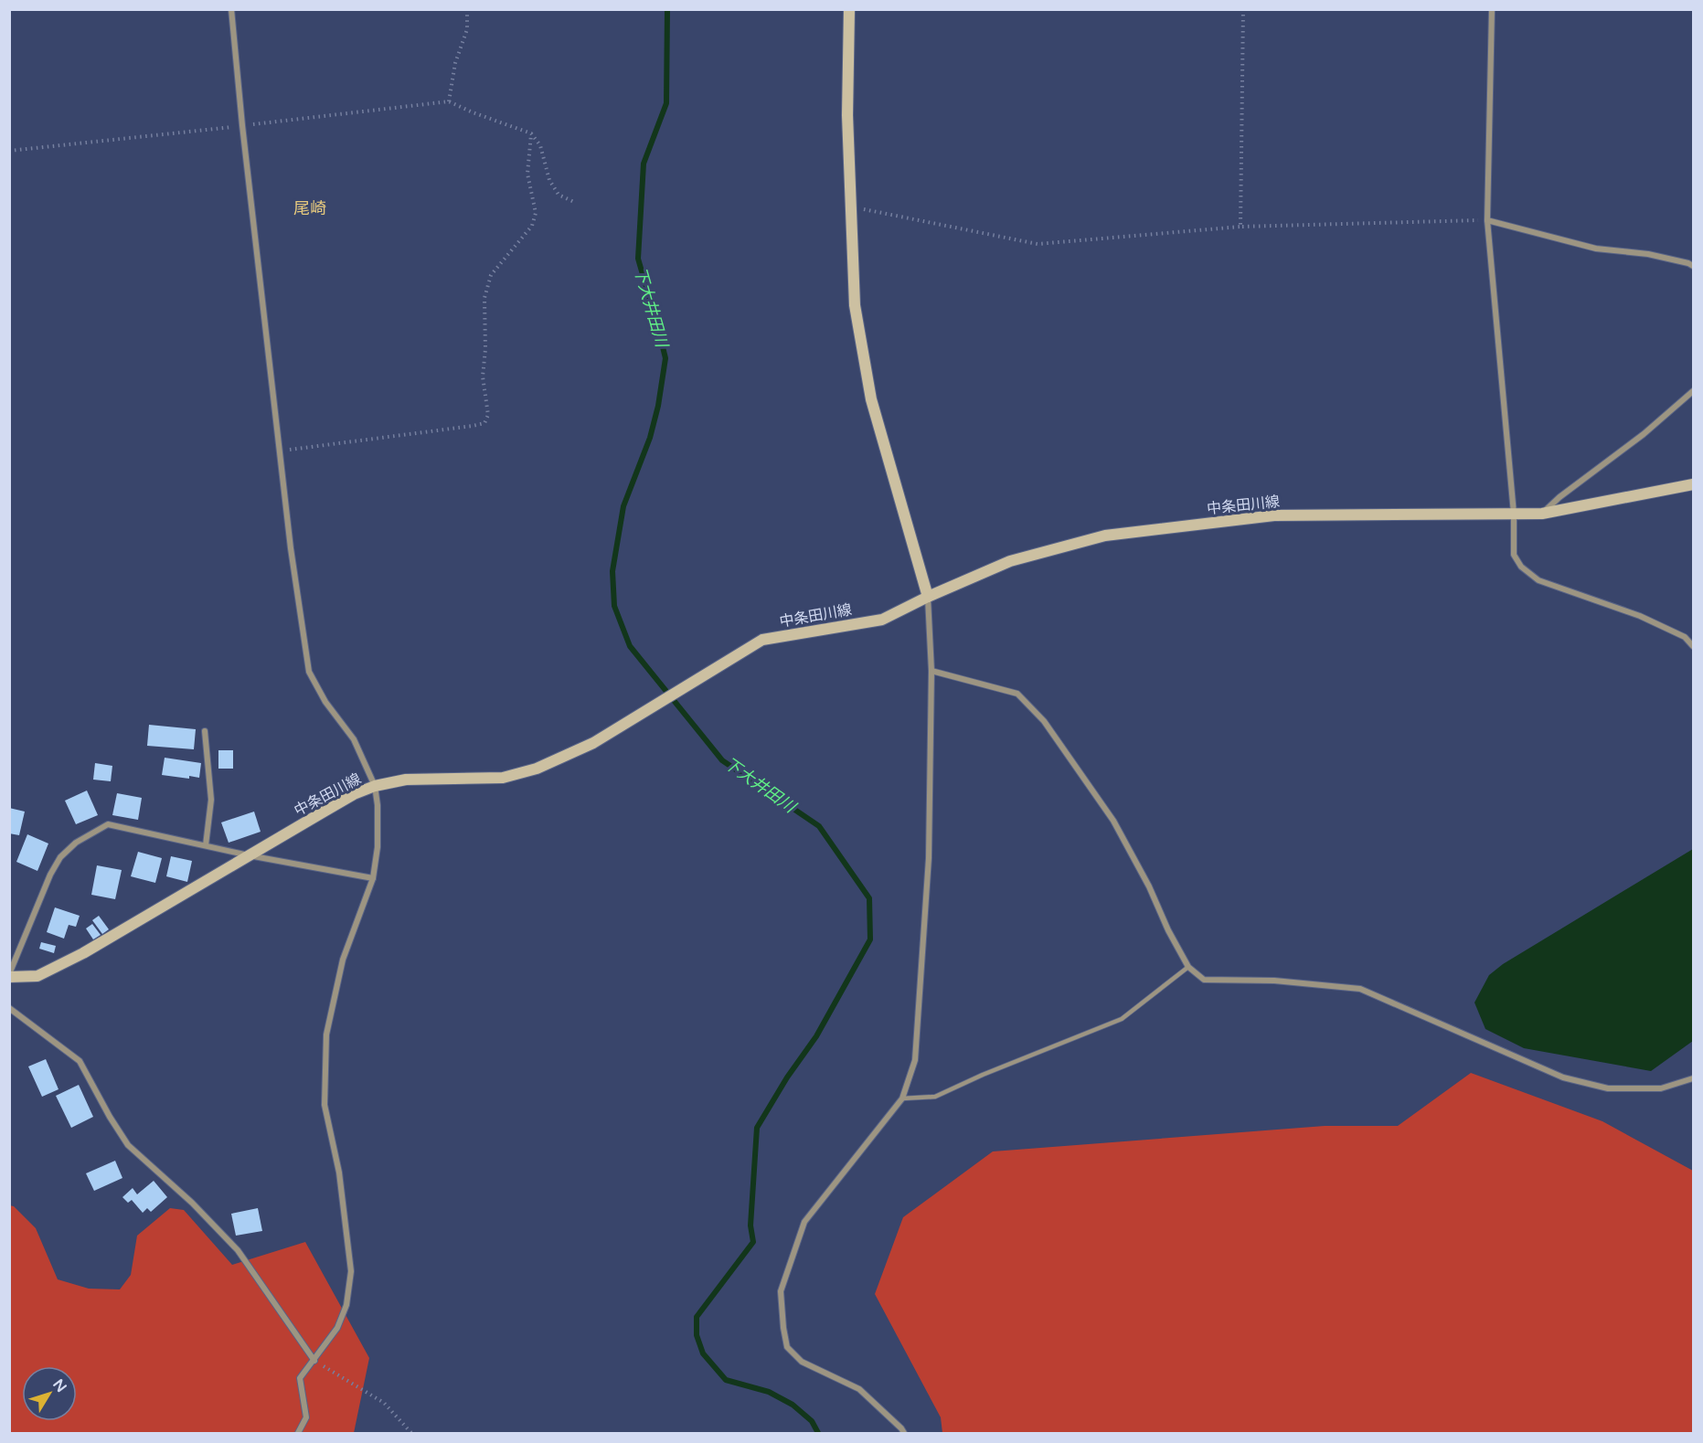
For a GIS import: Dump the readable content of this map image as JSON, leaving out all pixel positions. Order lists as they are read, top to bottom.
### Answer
{
  "streets": {
    "main road": ["中条田川線"]
  },
  "districts": ["尾崎"],
  "water": ["下大井田川"],
  "north": "top right"
}
